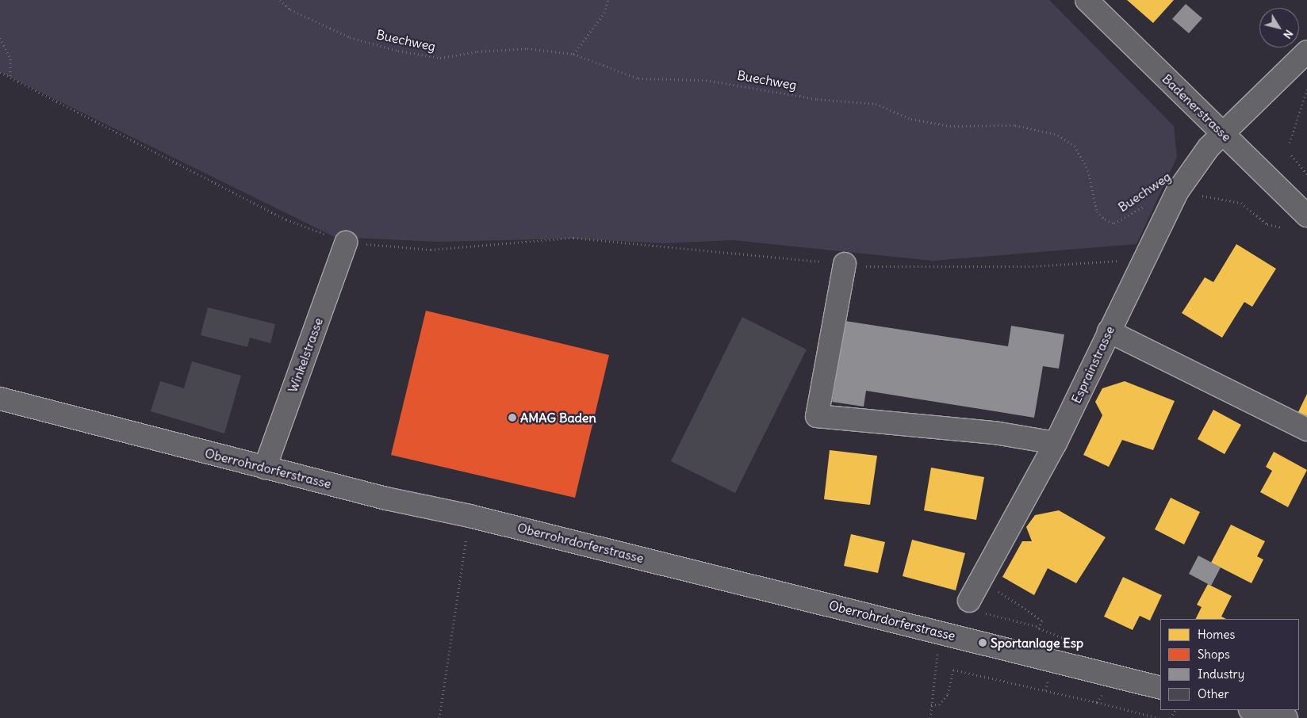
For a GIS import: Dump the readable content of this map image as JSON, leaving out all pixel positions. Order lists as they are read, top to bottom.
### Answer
{
  "streets": {
    "main road": [
      "Badenerstrasse",
      "Winkelstrasse",
      "Esprainstrasse",
      "Oberrohrdorferstrasse"
    ],
    "path": ["Buechweg"]
  },
  "crossings": [
    ["Badenerstrasse", "Esprainstrasse"],
    ["Winkelstrasse", "Oberrohrdorferstrasse"]
  ],
  "places": ["AMAG Baden", "Sportanlage Esp"],
  "legend": [
    "Homes",
    "Shops",
    "Industry",
    "Other"
  ],
  "north": "bottom right"
}
